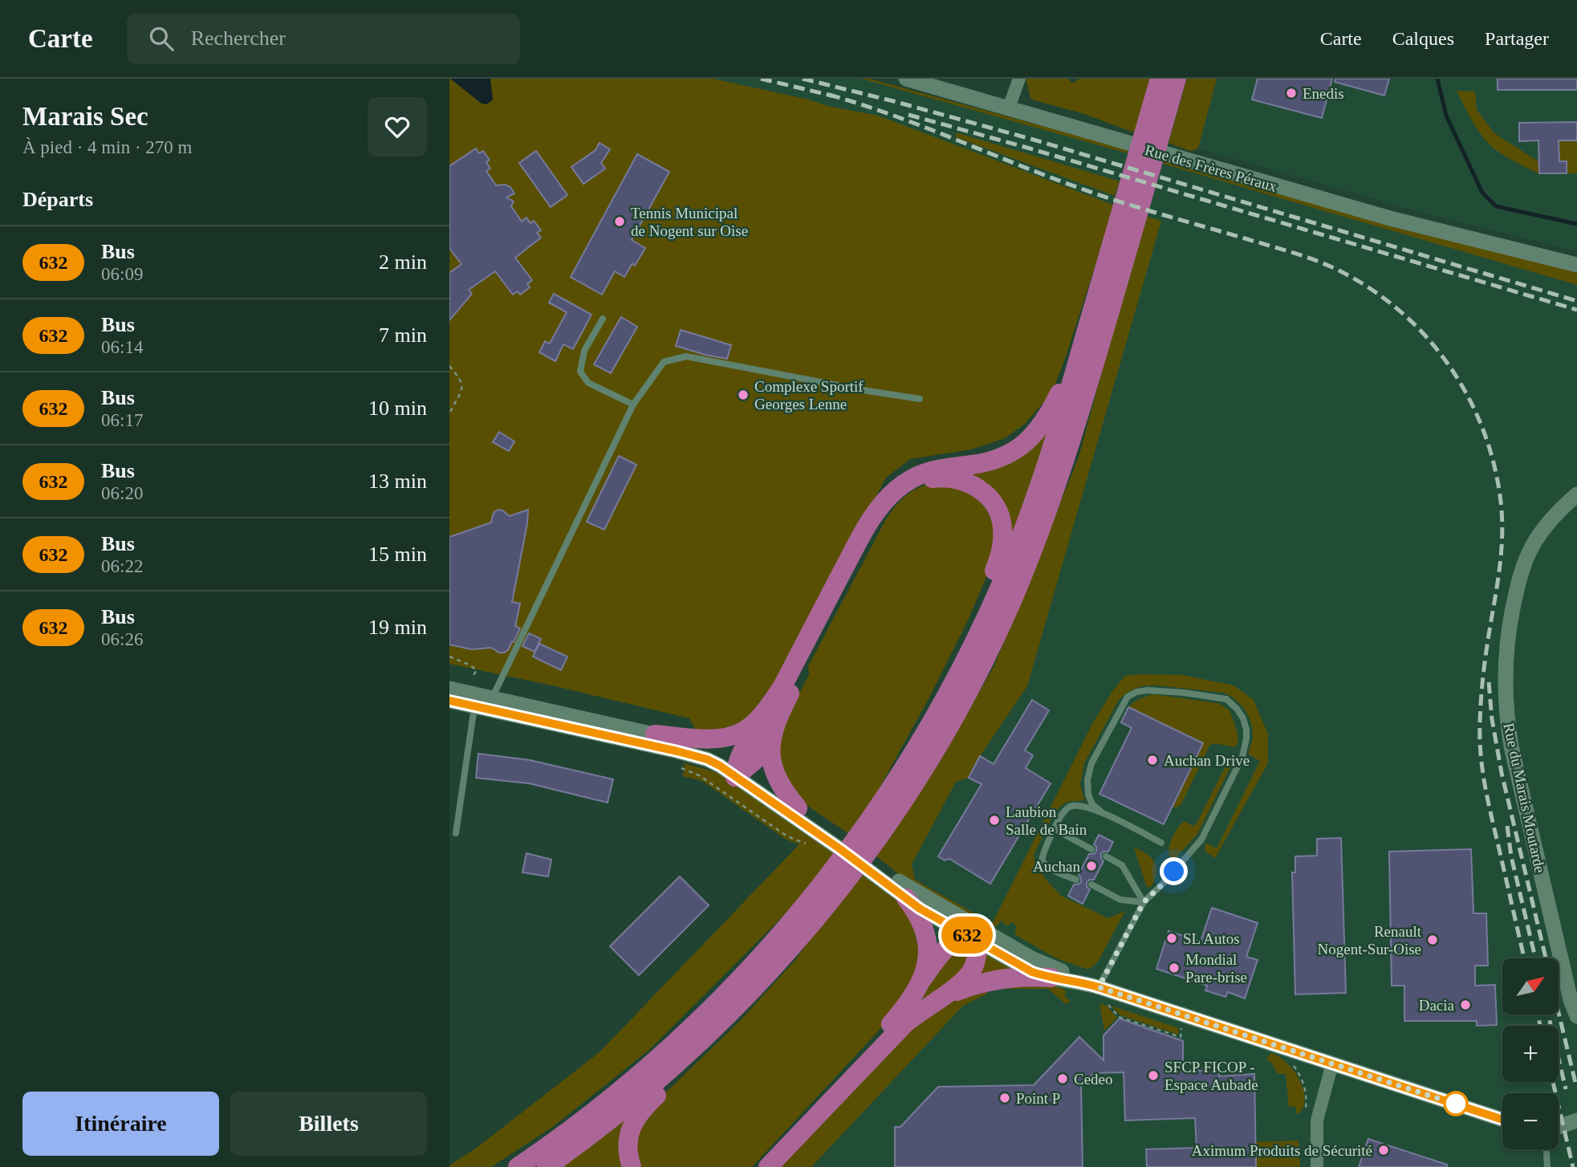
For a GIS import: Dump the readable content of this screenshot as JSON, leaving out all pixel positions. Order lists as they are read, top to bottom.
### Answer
{
  "streets": {
    "street": ["Rue des Frères Péraux", "Rue du Marais Moutarde"]
  },
  "places": [
    "Enedis",
    "Tennis Municipal de Nogent sur Oise",
    "Complexe Sportif Georges Lenne",
    "Auchan Drive",
    "Laubion Salle de Bain",
    "Auchan",
    "SL Autos",
    "Renault Nogent-Sur-Oise",
    "Mondial Pare-brise",
    "Dacia",
    "SFCP FICOP - Espace Aubade",
    "Cedeo",
    "Point P",
    "Aximum Produits de Sécurité"
  ],
  "lines": ["bus line 632"],
  "north": "top right",
  "page": {
    "header": "Carte",
    "search": "Rechercher",
    "nav": ["Carte", "Calques", "Partager"],
    "heading": [
      ["Marais Sec", "À pied · 4 min · 270 m"],
      "Départs"
    ],
    "on_map": "632",
    "list": [
      {
        "mark": "632",
        "name": "Bus",
        "note": "06:09",
        "value": "2 min"
      },
      {
        "mark": "632",
        "name": "Bus",
        "note": "06:14",
        "value": "7 min"
      },
      {
        "mark": "632",
        "name": "Bus",
        "note": "06:17",
        "value": "10 min"
      },
      {
        "mark": "632",
        "name": "Bus",
        "note": "06:20",
        "value": "13 min"
      },
      {
        "mark": "632",
        "name": "Bus",
        "note": "06:22",
        "value": "15 min"
      },
      {
        "mark": "632",
        "name": "Bus",
        "note": "06:26",
        "value": "19 min"
      }
    ],
    "map_buttons": ["+", "−"],
    "buttons": ["Itinéraire", "Billets"]
  }
}
